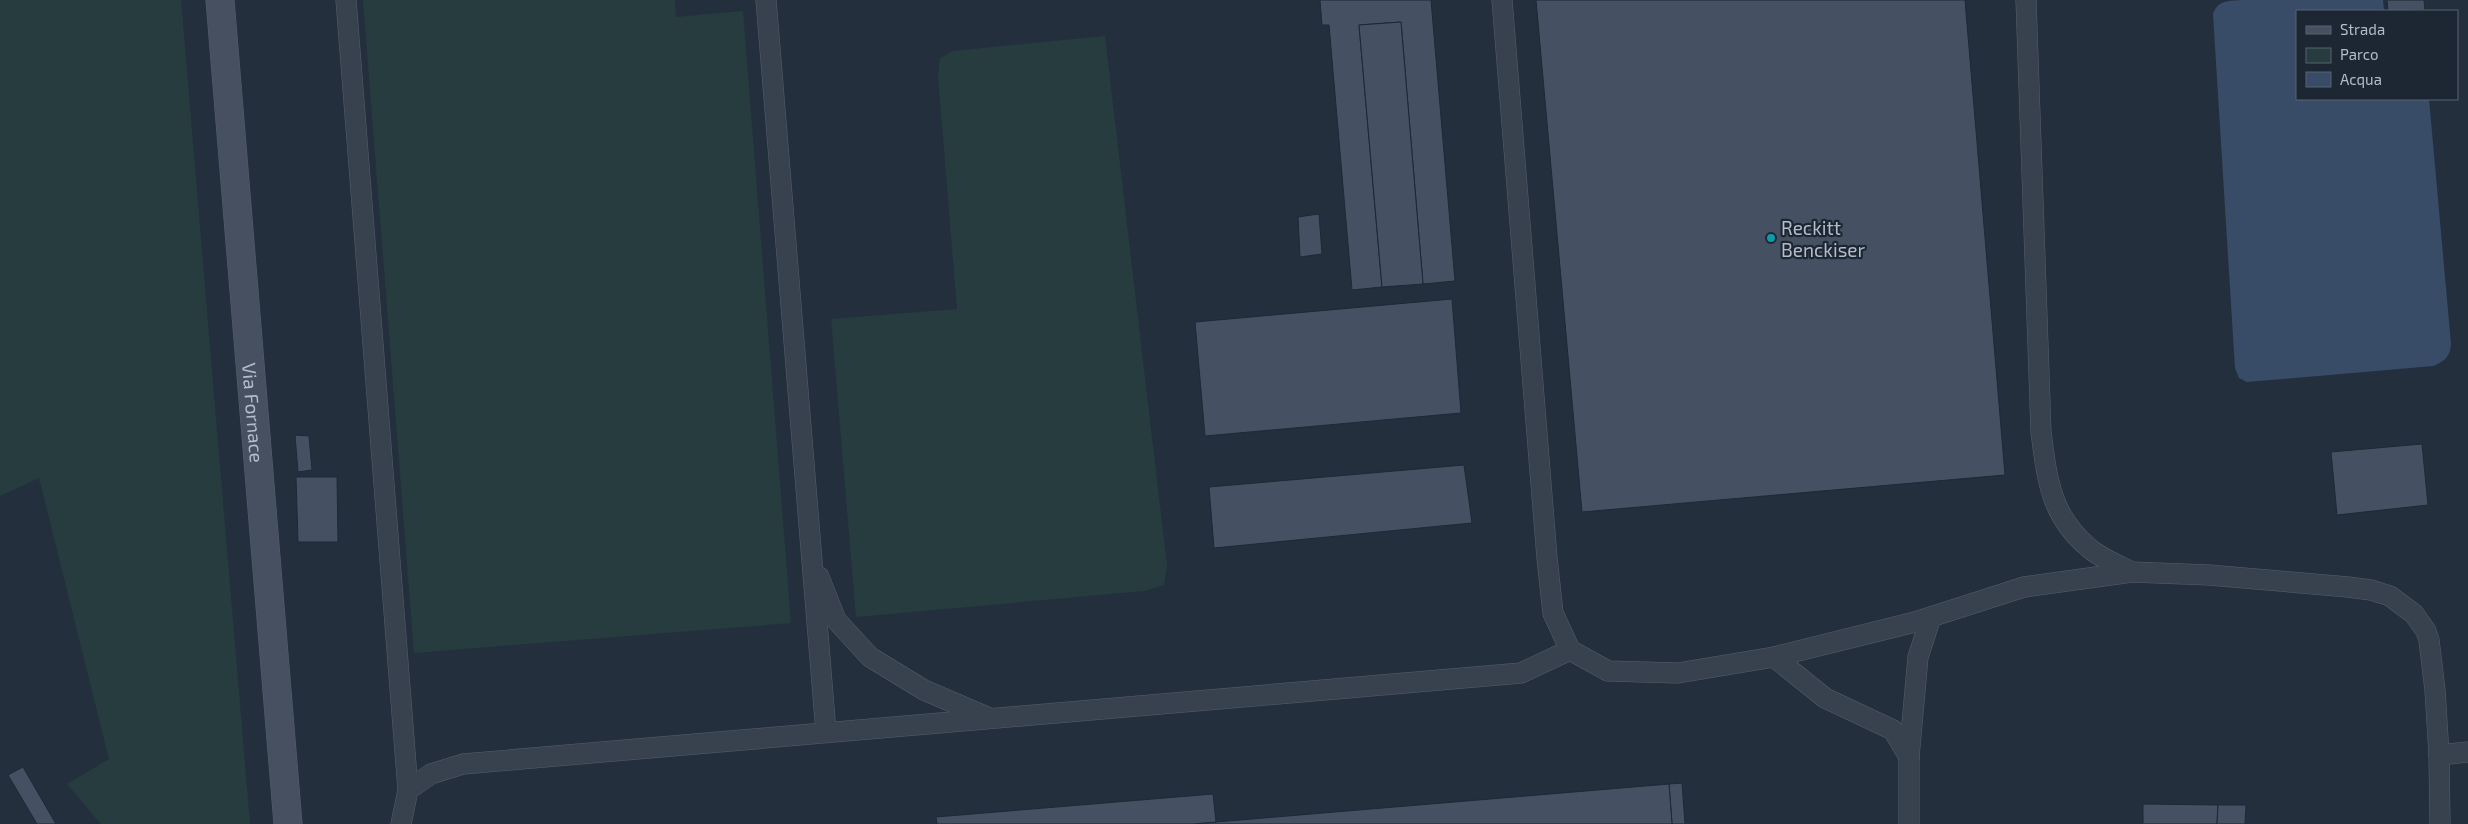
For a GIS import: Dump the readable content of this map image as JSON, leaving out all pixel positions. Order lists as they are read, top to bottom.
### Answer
{
  "streets": {
    "street": ["Via Fornace"]
  },
  "places": ["Reckitt Benckiser"],
  "legend": ["Strada", "Parco", "Acqua"]
}
